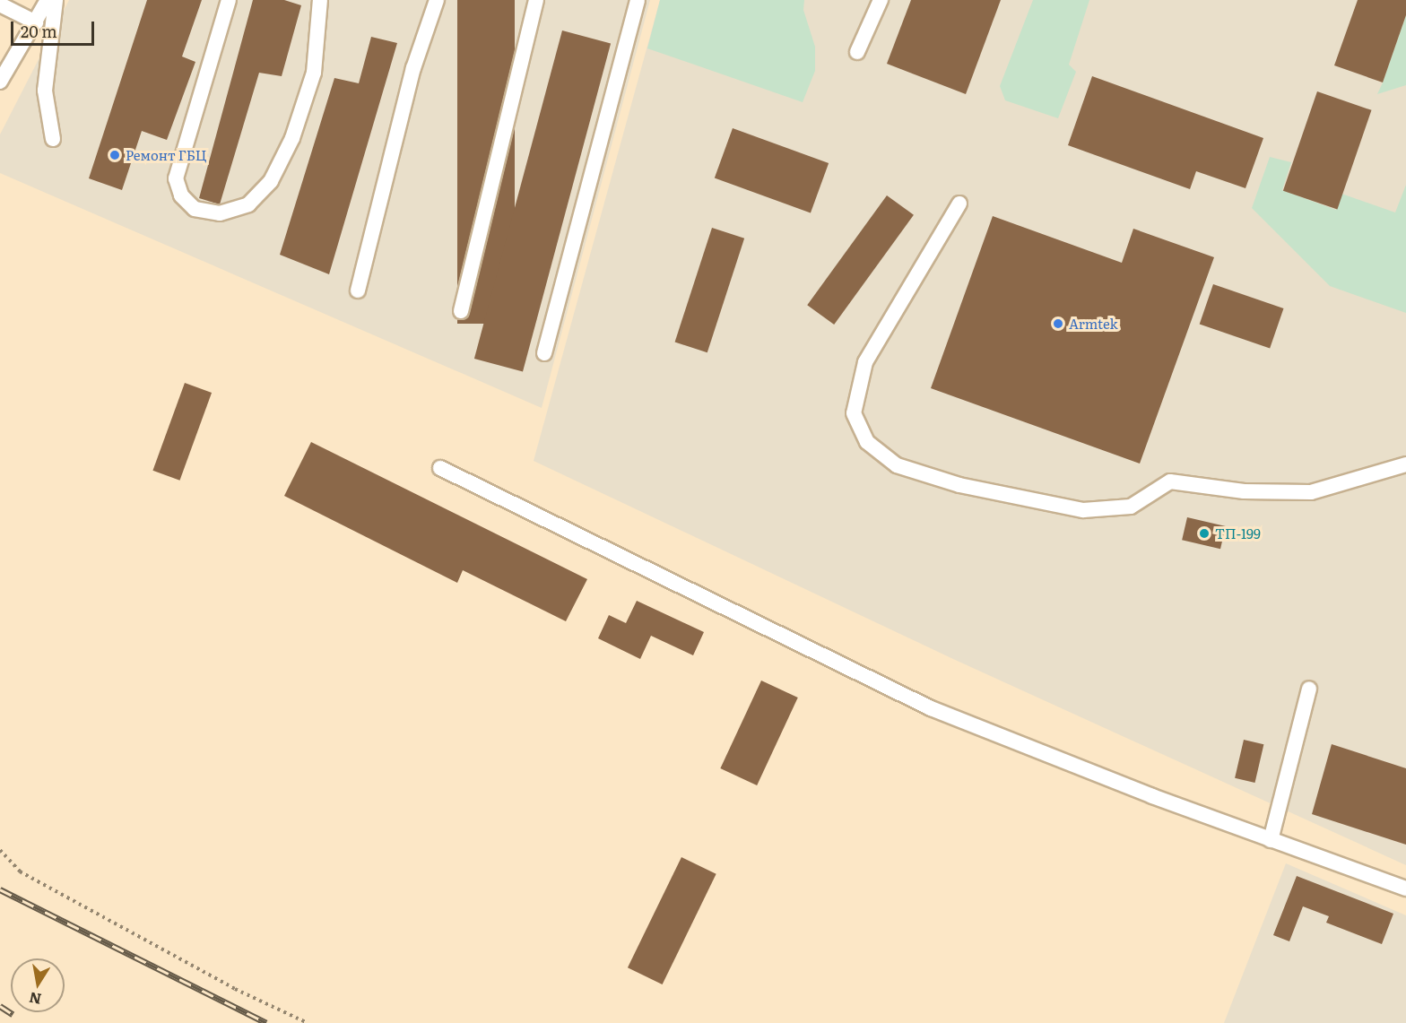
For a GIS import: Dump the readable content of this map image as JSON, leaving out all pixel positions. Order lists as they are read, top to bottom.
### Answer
{
  "places": ["Ремонт ГБЦ", "Armtek", "ТП-199"],
  "scale_bar": "20 m",
  "north": "bottom"
}
